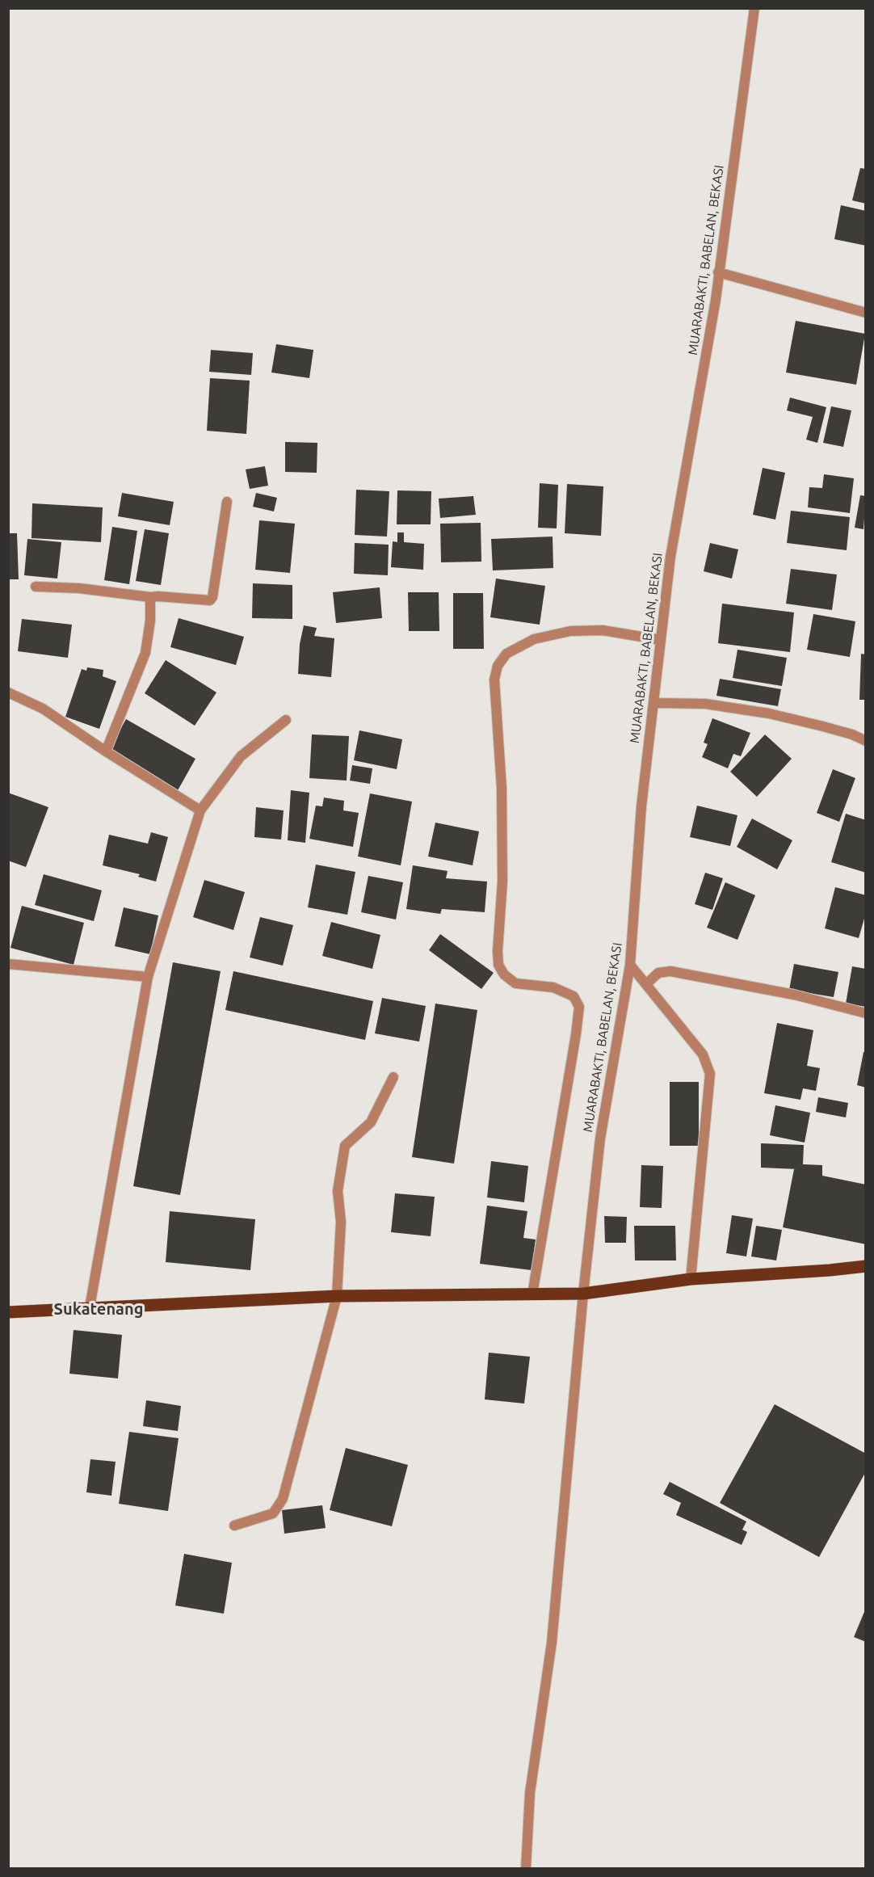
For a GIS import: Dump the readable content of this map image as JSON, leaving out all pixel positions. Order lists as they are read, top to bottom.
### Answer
{
  "streets": {
    "street": ["MUARABAKTI, BABELAN, BEKASI"]
  },
  "districts": ["Sukatenang"]
}
